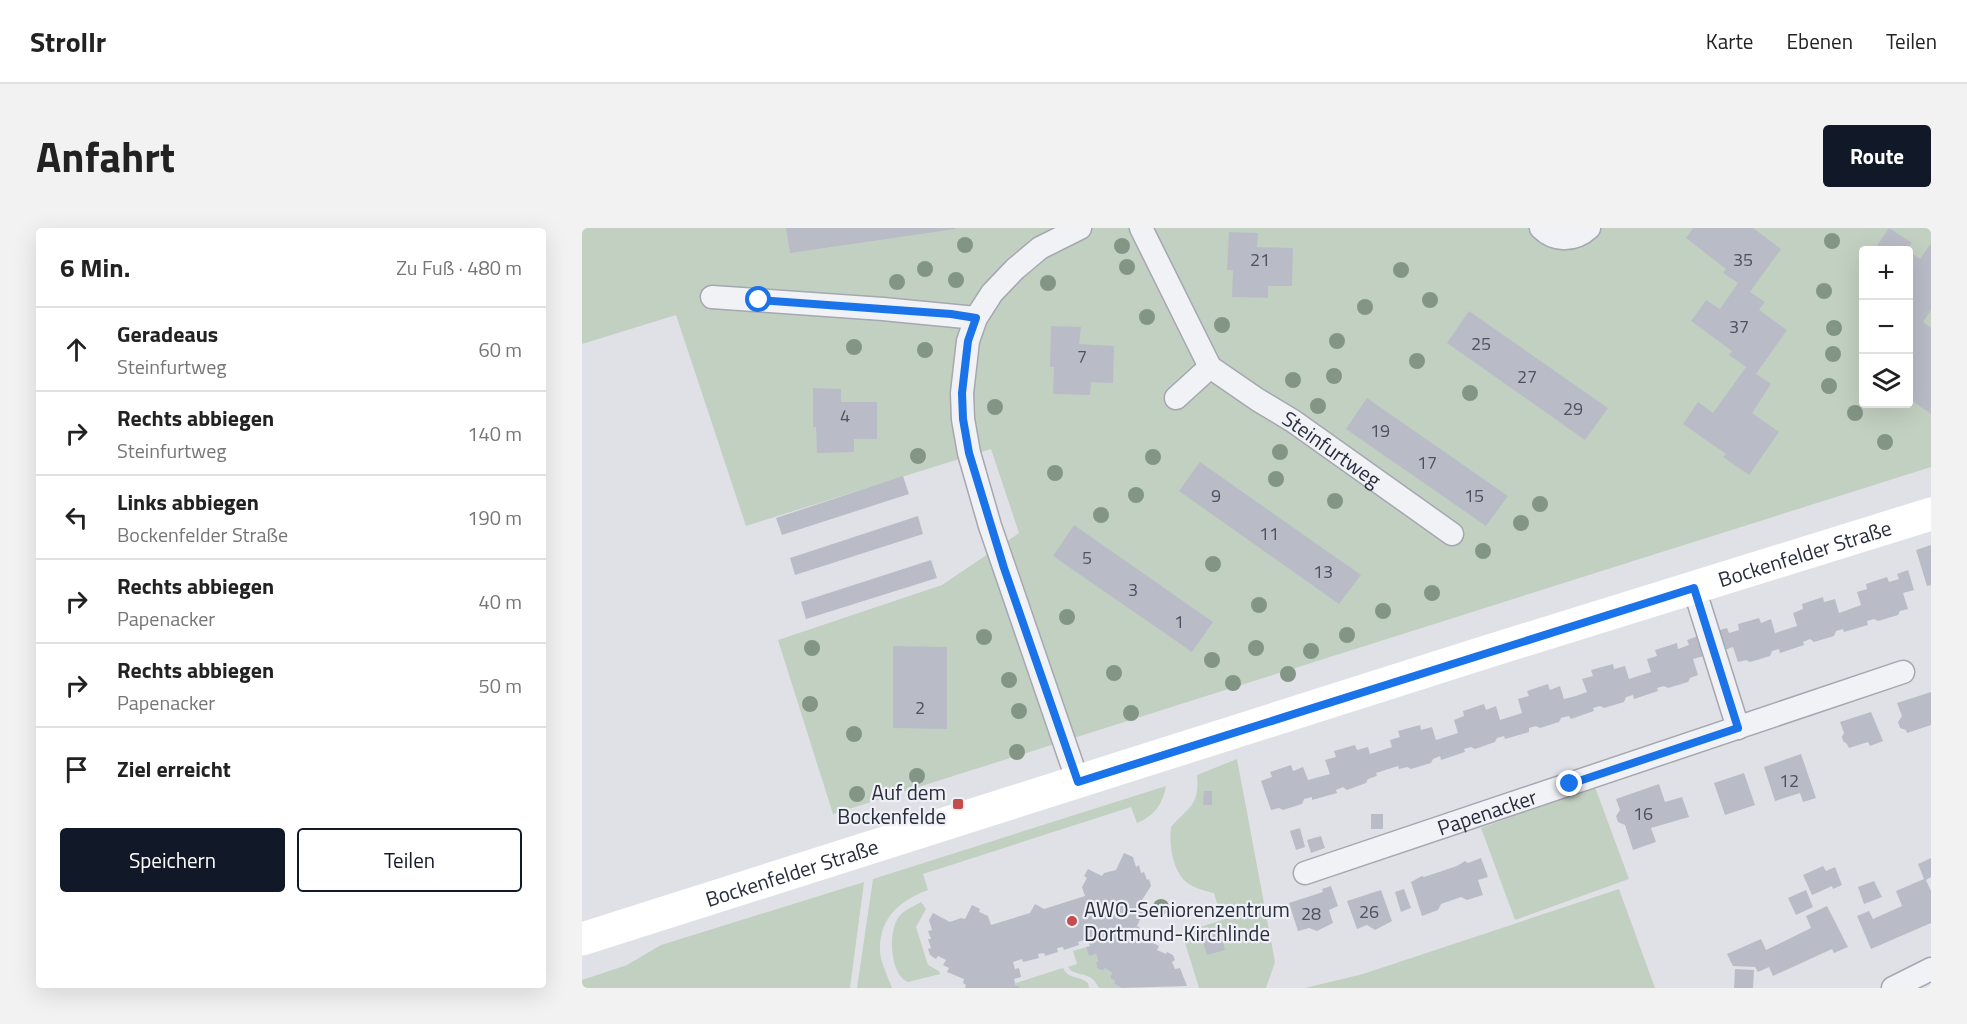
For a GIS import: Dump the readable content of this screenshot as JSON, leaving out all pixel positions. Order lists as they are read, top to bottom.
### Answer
{
  "streets": {
    "main road": ["Bockenfelder Straße"],
    "street": ["Steinfurtweg", "Papenacker"]
  },
  "places": {
    "transit": ["Auf dem Bockenfelde"],
    "other": ["AWO-Seniorenzentrum Dortmund-Kirchlinde"]
  },
  "house_numbers": [
    "21",
    "35",
    "37",
    "25",
    "7",
    "27",
    "29",
    "4",
    "19",
    "17",
    "9",
    "15",
    "11",
    "5",
    "13",
    "3",
    "1",
    "2",
    "12",
    "16",
    "26",
    "28"
  ],
  "page": {
    "header": "Strollr",
    "nav": ["Karte", "Ebenen", "Teilen"],
    "title": "Anfahrt",
    "buttons": [
      "Route",
      ["Speichern", "Teilen"]
    ],
    "heading": ["6 Min.", "Zu Fuß · 480 m"],
    "map_buttons": ["+", "−"],
    "list": [
      ["Geradeaus", "Steinfurtweg", "60 m"],
      ["Rechts abbiegen", "Steinfurtweg", "140 m"],
      ["Links abbiegen", "Bockenfelder Straße", "190 m"],
      ["Rechts abbiegen", "Papenacker", "40 m"],
      ["Rechts abbiegen", "Papenacker", "50 m"],
      "Ziel erreicht"
    ]
  }
}
